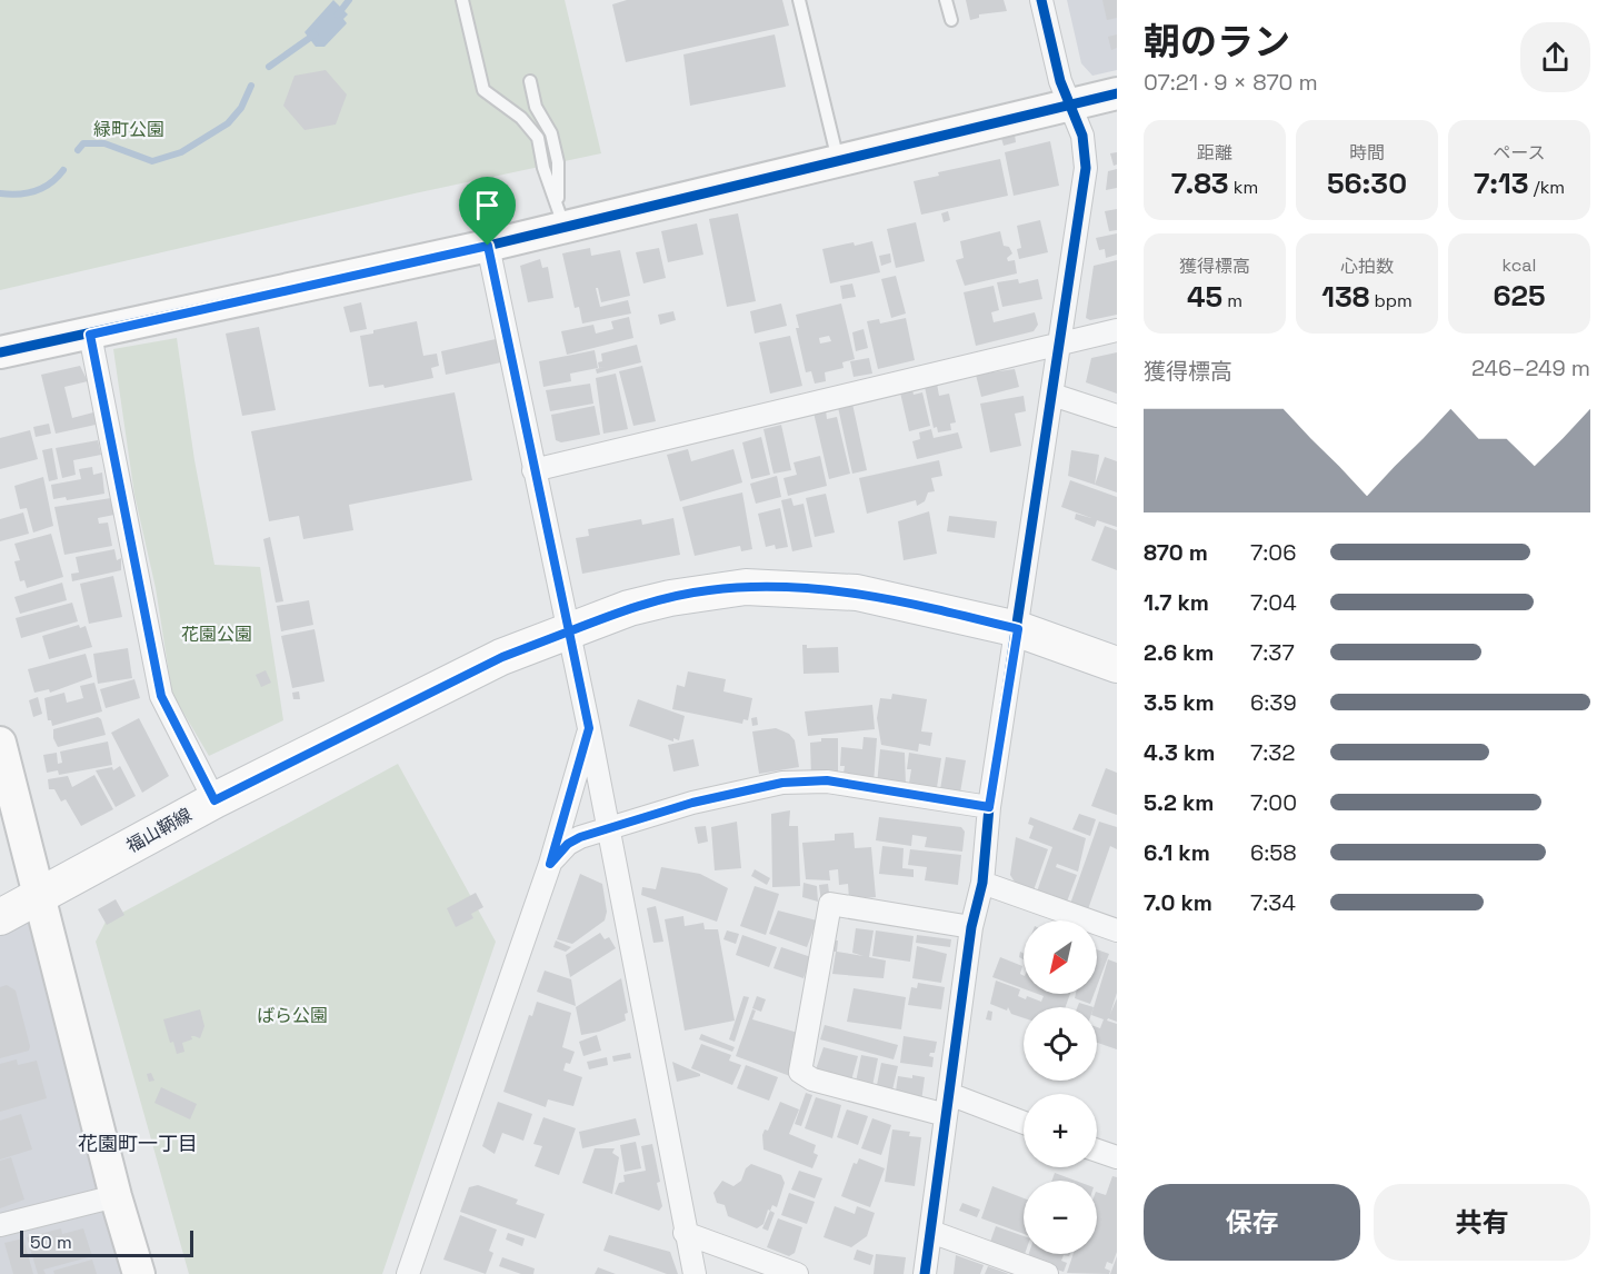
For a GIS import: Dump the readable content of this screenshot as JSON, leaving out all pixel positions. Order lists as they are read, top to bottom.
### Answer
{
  "streets": {
    "main road": ["福山鞆線"]
  },
  "districts": ["花園町一丁目"],
  "parks": ["緑町公園", "花園公園", "ばら公園"],
  "scale_bar": "50 m",
  "north": "bottom left",
  "page": {
    "heading": ["朝のラン", "07:21 · 9 × 870 m"],
    "stats": [
      ["距離", "7.83 km"],
      ["時間", "56:30"],
      ["ペース", "7:13 /km"],
      ["獲得標高", "45 m"],
      ["心拍数", "138 bpm"],
      ["kcal", "625"]
    ],
    "chart": ["獲得標高", "246–249 m"],
    "list": [
      {
        "name": "870 m",
        "note": "7:06"
      },
      {
        "name": "1.7 km",
        "note": "7:04"
      },
      {
        "name": "2.6 km",
        "note": "7:37"
      },
      {
        "name": "3.5 km",
        "note": "6:39"
      },
      {
        "name": "4.3 km",
        "note": "7:32"
      },
      {
        "name": "5.2 km",
        "note": "7:00"
      },
      {
        "name": "6.1 km",
        "note": "6:58"
      },
      {
        "name": "7.0 km",
        "note": "7:34"
      }
    ],
    "map_buttons": ["+", "−"],
    "buttons": ["保存", "共有"],
    "scale": "50 m"
  }
}
